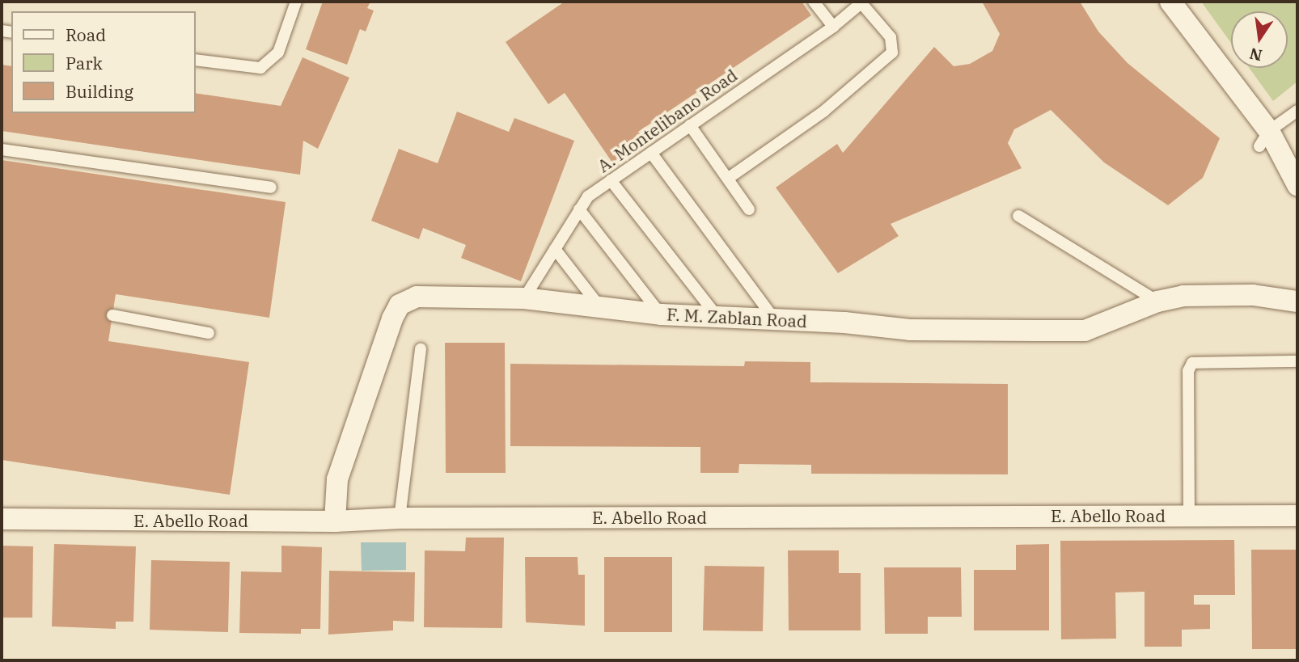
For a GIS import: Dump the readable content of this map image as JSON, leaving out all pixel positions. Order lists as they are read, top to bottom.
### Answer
{
  "streets": {
    "street": ["F. M. Zablan Road", "E. Abello Road"],
    "lane": ["A. Montelibano Road"]
  },
  "crossings": [
    ["A. Montelibano Road", "F. M. Zablan Road"],
    ["F. M. Zablan Road", "E. Abello Road"]
  ],
  "legend": ["Road", "Park", "Building"],
  "north": "bottom"
}
